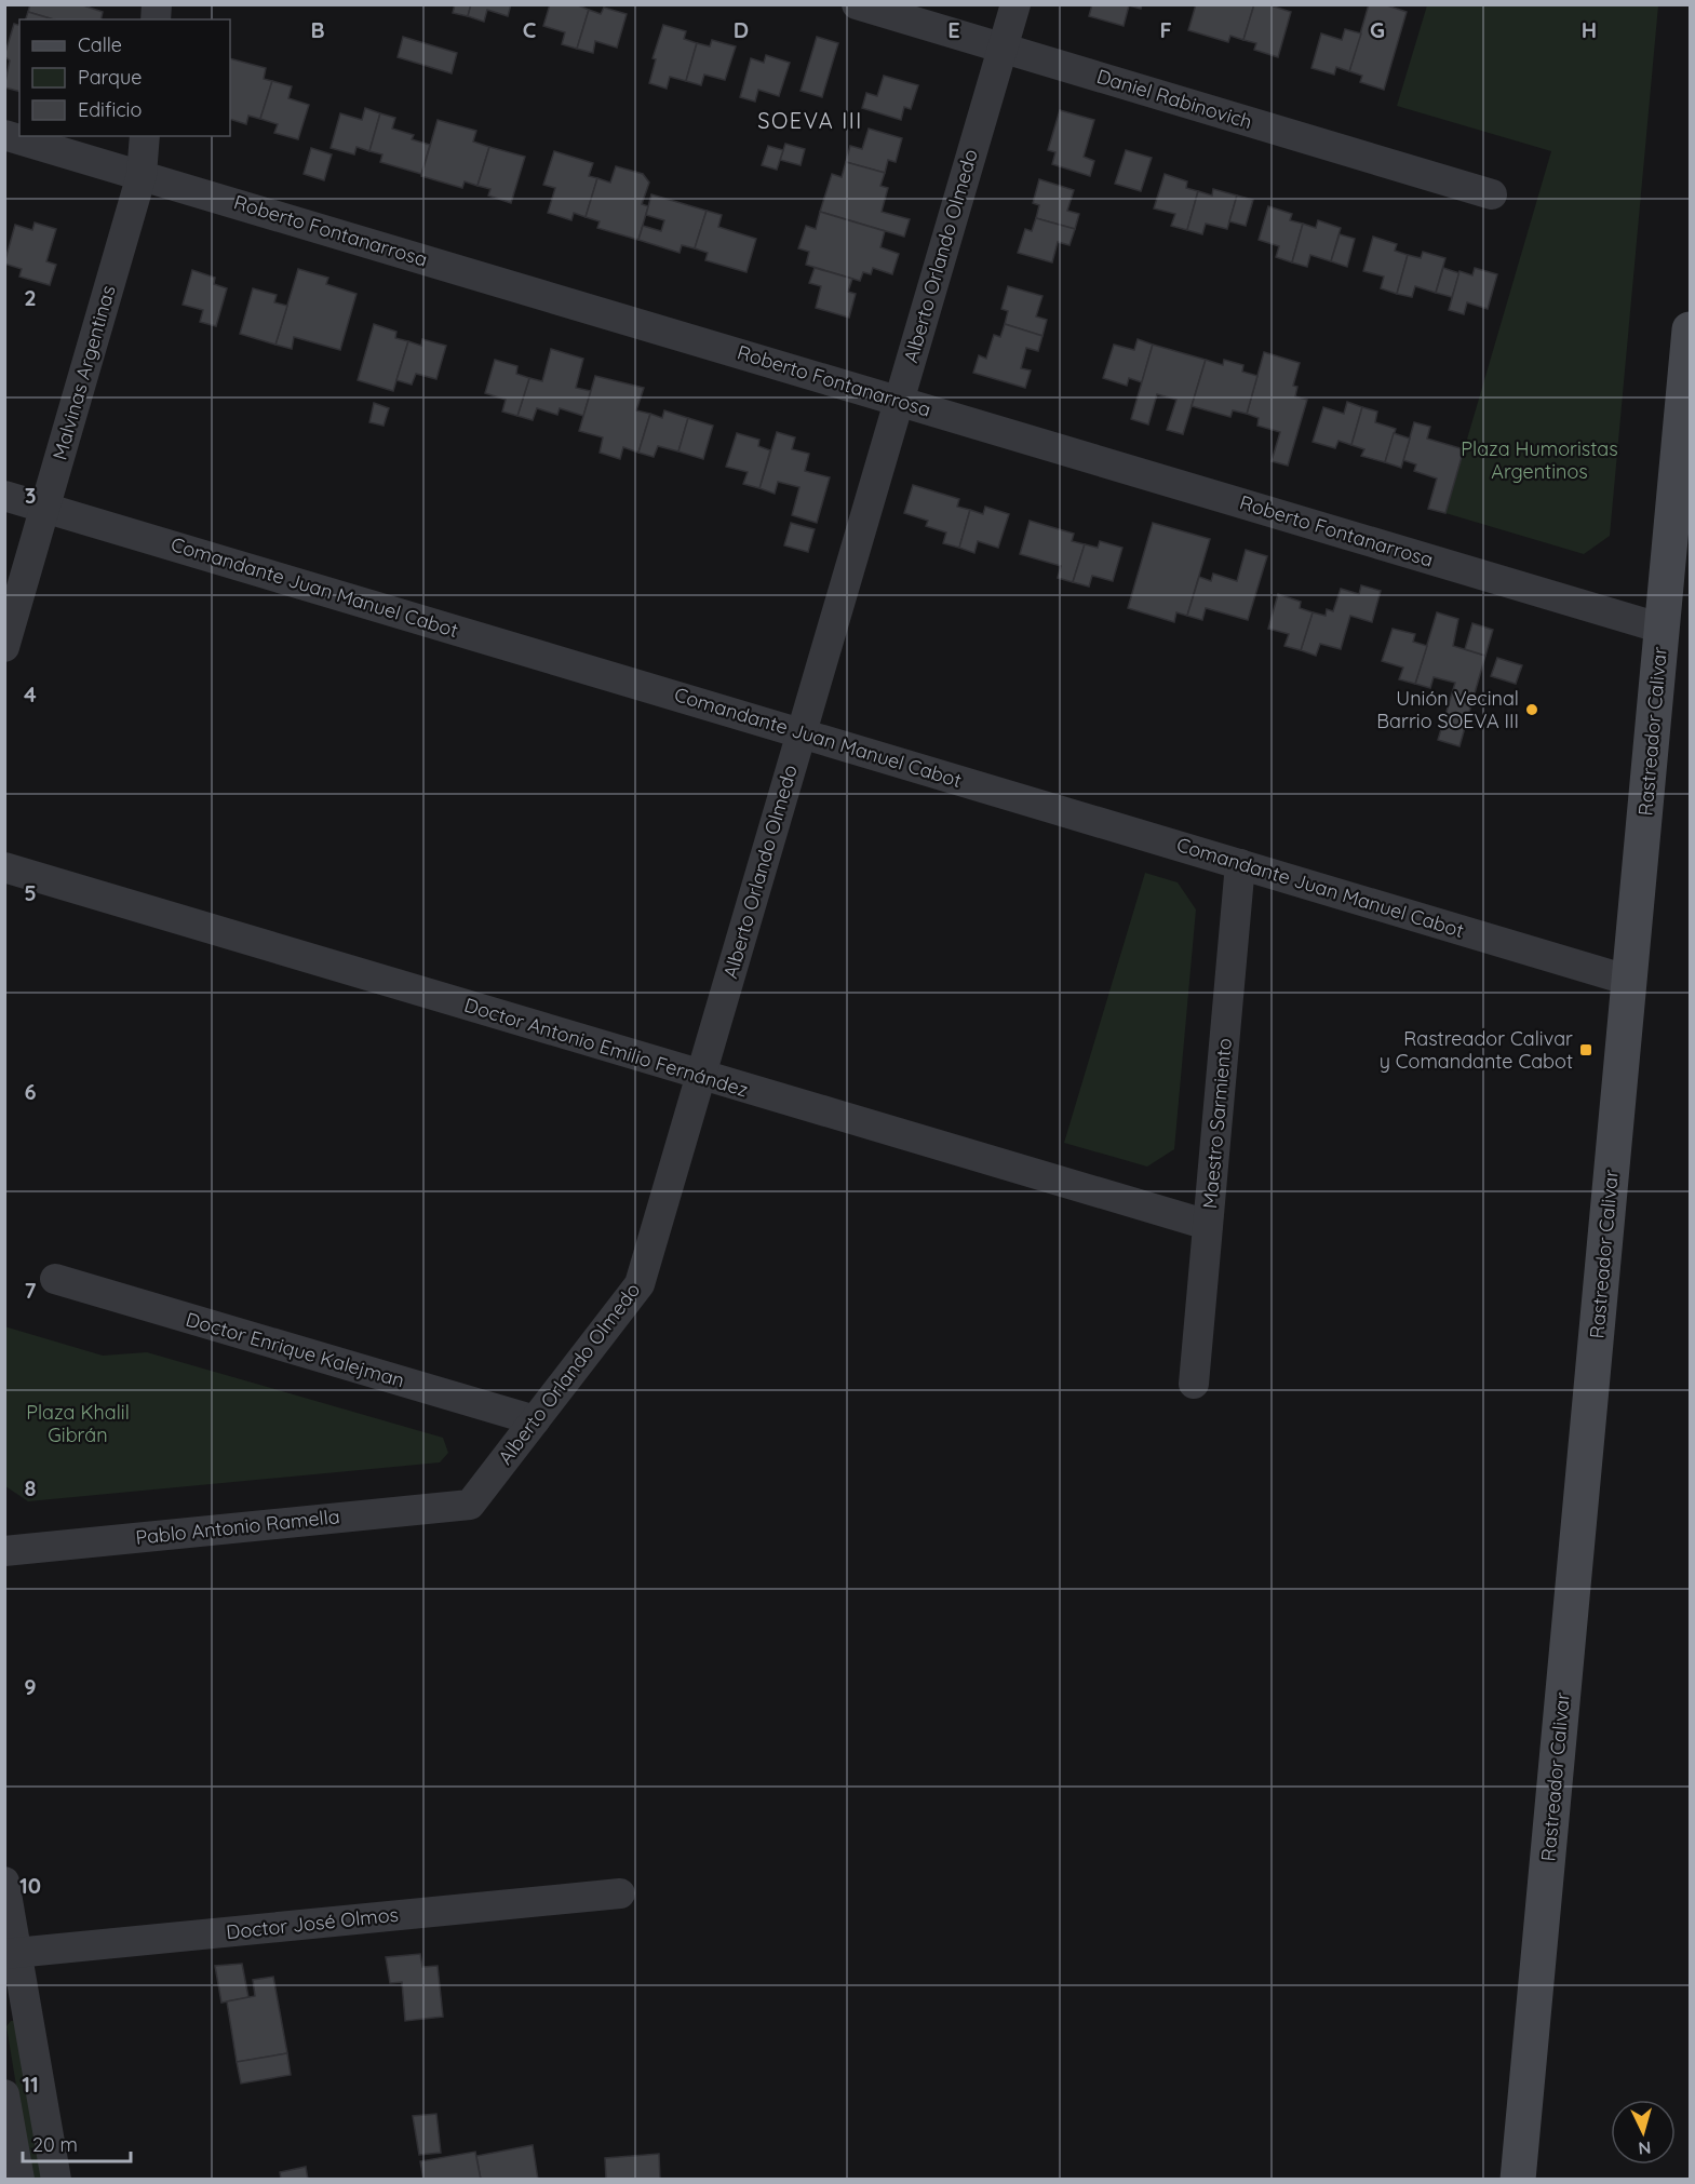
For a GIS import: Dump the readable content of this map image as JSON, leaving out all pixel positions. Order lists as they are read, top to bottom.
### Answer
{
  "streets": {
    "main road": ["Rastreador Calivar"],
    "street": [
      "Daniel Rabinovich",
      "Roberto Fontanarrosa",
      "Alberto Orlando Olmedo",
      "Malvinas Argentinas",
      "Comandante Juan Manuel Cabot",
      "Doctor Antonio Emilio Fernández",
      "Maestro Sarmiento",
      "Doctor Enrique Kalejman",
      "Pablo Antonio Ramella",
      "Doctor José Olmos"
    ]
  },
  "crossings": [
    ["Daniel Rabinovich", "Alberto Orlando Olmedo"],
    ["Roberto Fontanarrosa", "Alberto Orlando Olmedo"],
    ["Roberto Fontanarrosa", "Malvinas Argentinas"],
    ["Roberto Fontanarrosa", "Rastreador Calivar"],
    ["Alberto Orlando Olmedo", "Comandante Juan Manuel Cabot"],
    ["Alberto Orlando Olmedo", "Doctor Antonio Emilio Fernández"],
    ["Alberto Orlando Olmedo", "Doctor Enrique Kalejman"],
    ["Alberto Orlando Olmedo", "Pablo Antonio Ramella"],
    ["Malvinas Argentinas", "Comandante Juan Manuel Cabot"],
    ["Comandante Juan Manuel Cabot", "Rastreador Calivar"],
    ["Comandante Juan Manuel Cabot", "Maestro Sarmiento"],
    ["Doctor Antonio Emilio Fernández", "Maestro Sarmiento"]
  ],
  "districts": ["SOEVA III"],
  "parks": ["Plaza Humoristas Argentinos", "Plaza Khalil Gibrán"],
  "places": {
    "other": ["Unión Vecinal Barrio SOEVA III"],
    "transit": ["Rastreador Calivar y Comandante Cabot"]
  },
  "legend": ["Calle", "Parque", "Edificio"],
  "scale_bar": "20 m",
  "north": "bottom",
  "grid": {
    "columns": [
      "B",
      "C",
      "D",
      "E",
      "F",
      "G",
      "H"
    ],
    "rows": [
      "2",
      "3",
      "4",
      "5",
      "6",
      "7",
      "8",
      "9",
      "10",
      "11"
    ]
  }
}
